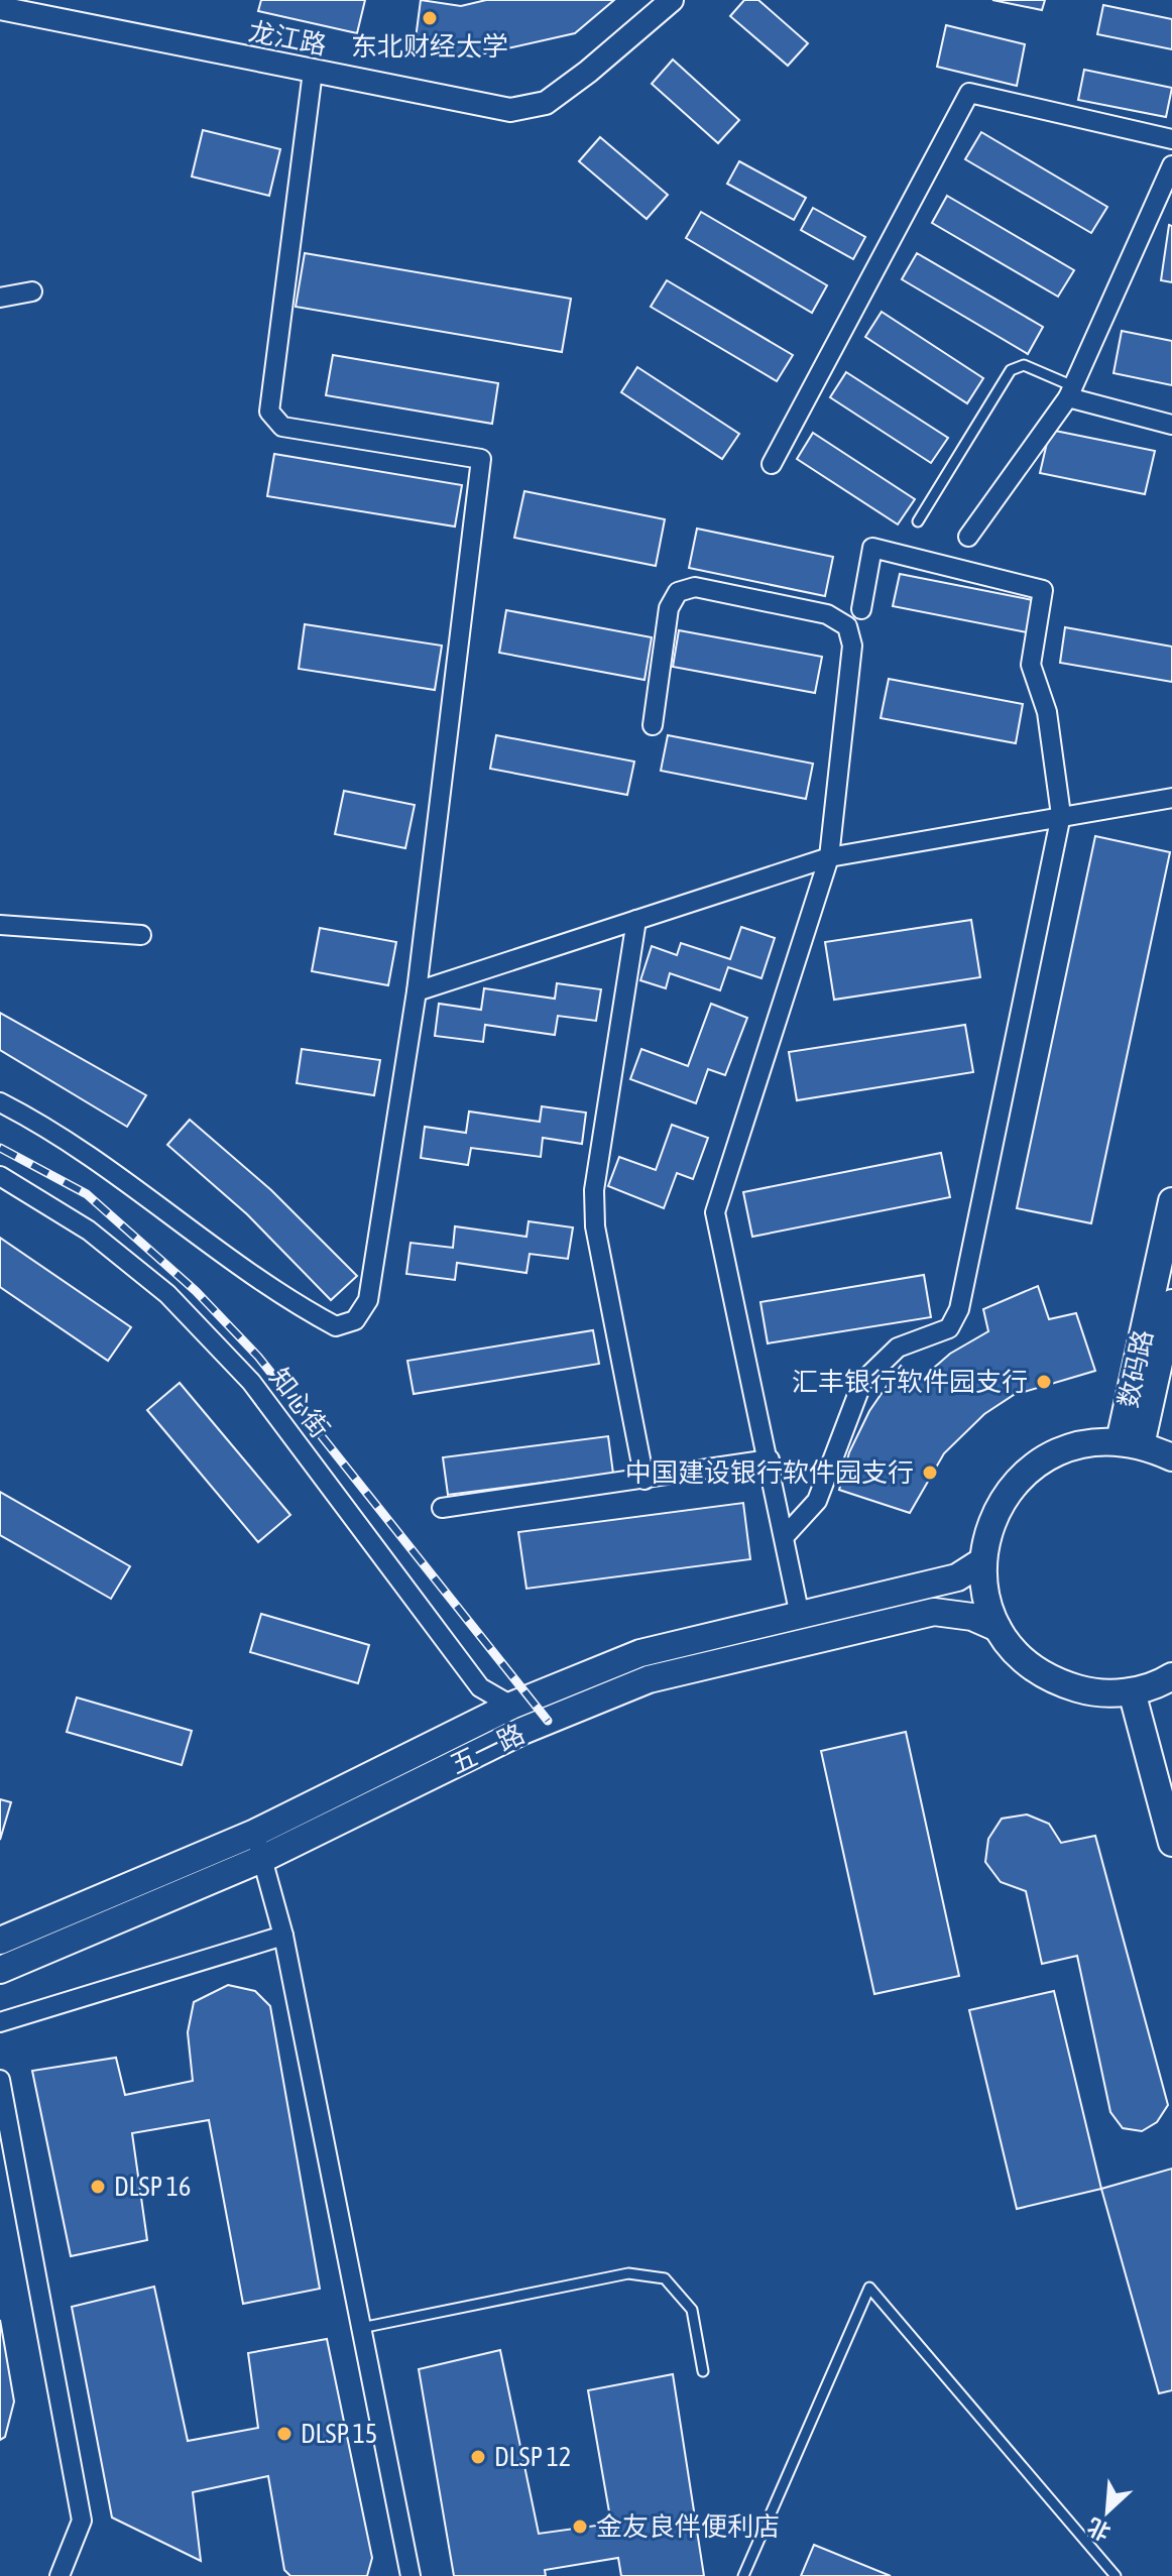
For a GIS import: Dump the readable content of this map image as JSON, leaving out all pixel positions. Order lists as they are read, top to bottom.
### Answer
{
  "streets": {
    "main road": ["数码路", "五一路"],
    "street": ["龙江路", "知心街"]
  },
  "crossings": [
    ["知心街", "五一路"]
  ],
  "places": [
    "东北财经大学",
    "汇丰银行软件园支行",
    "中国建设银行软件园支行",
    "DLSP 16",
    "DLSP 15",
    "DLSP 12",
    "金友良伴便利店"
  ],
  "north": "bottom left"
}
